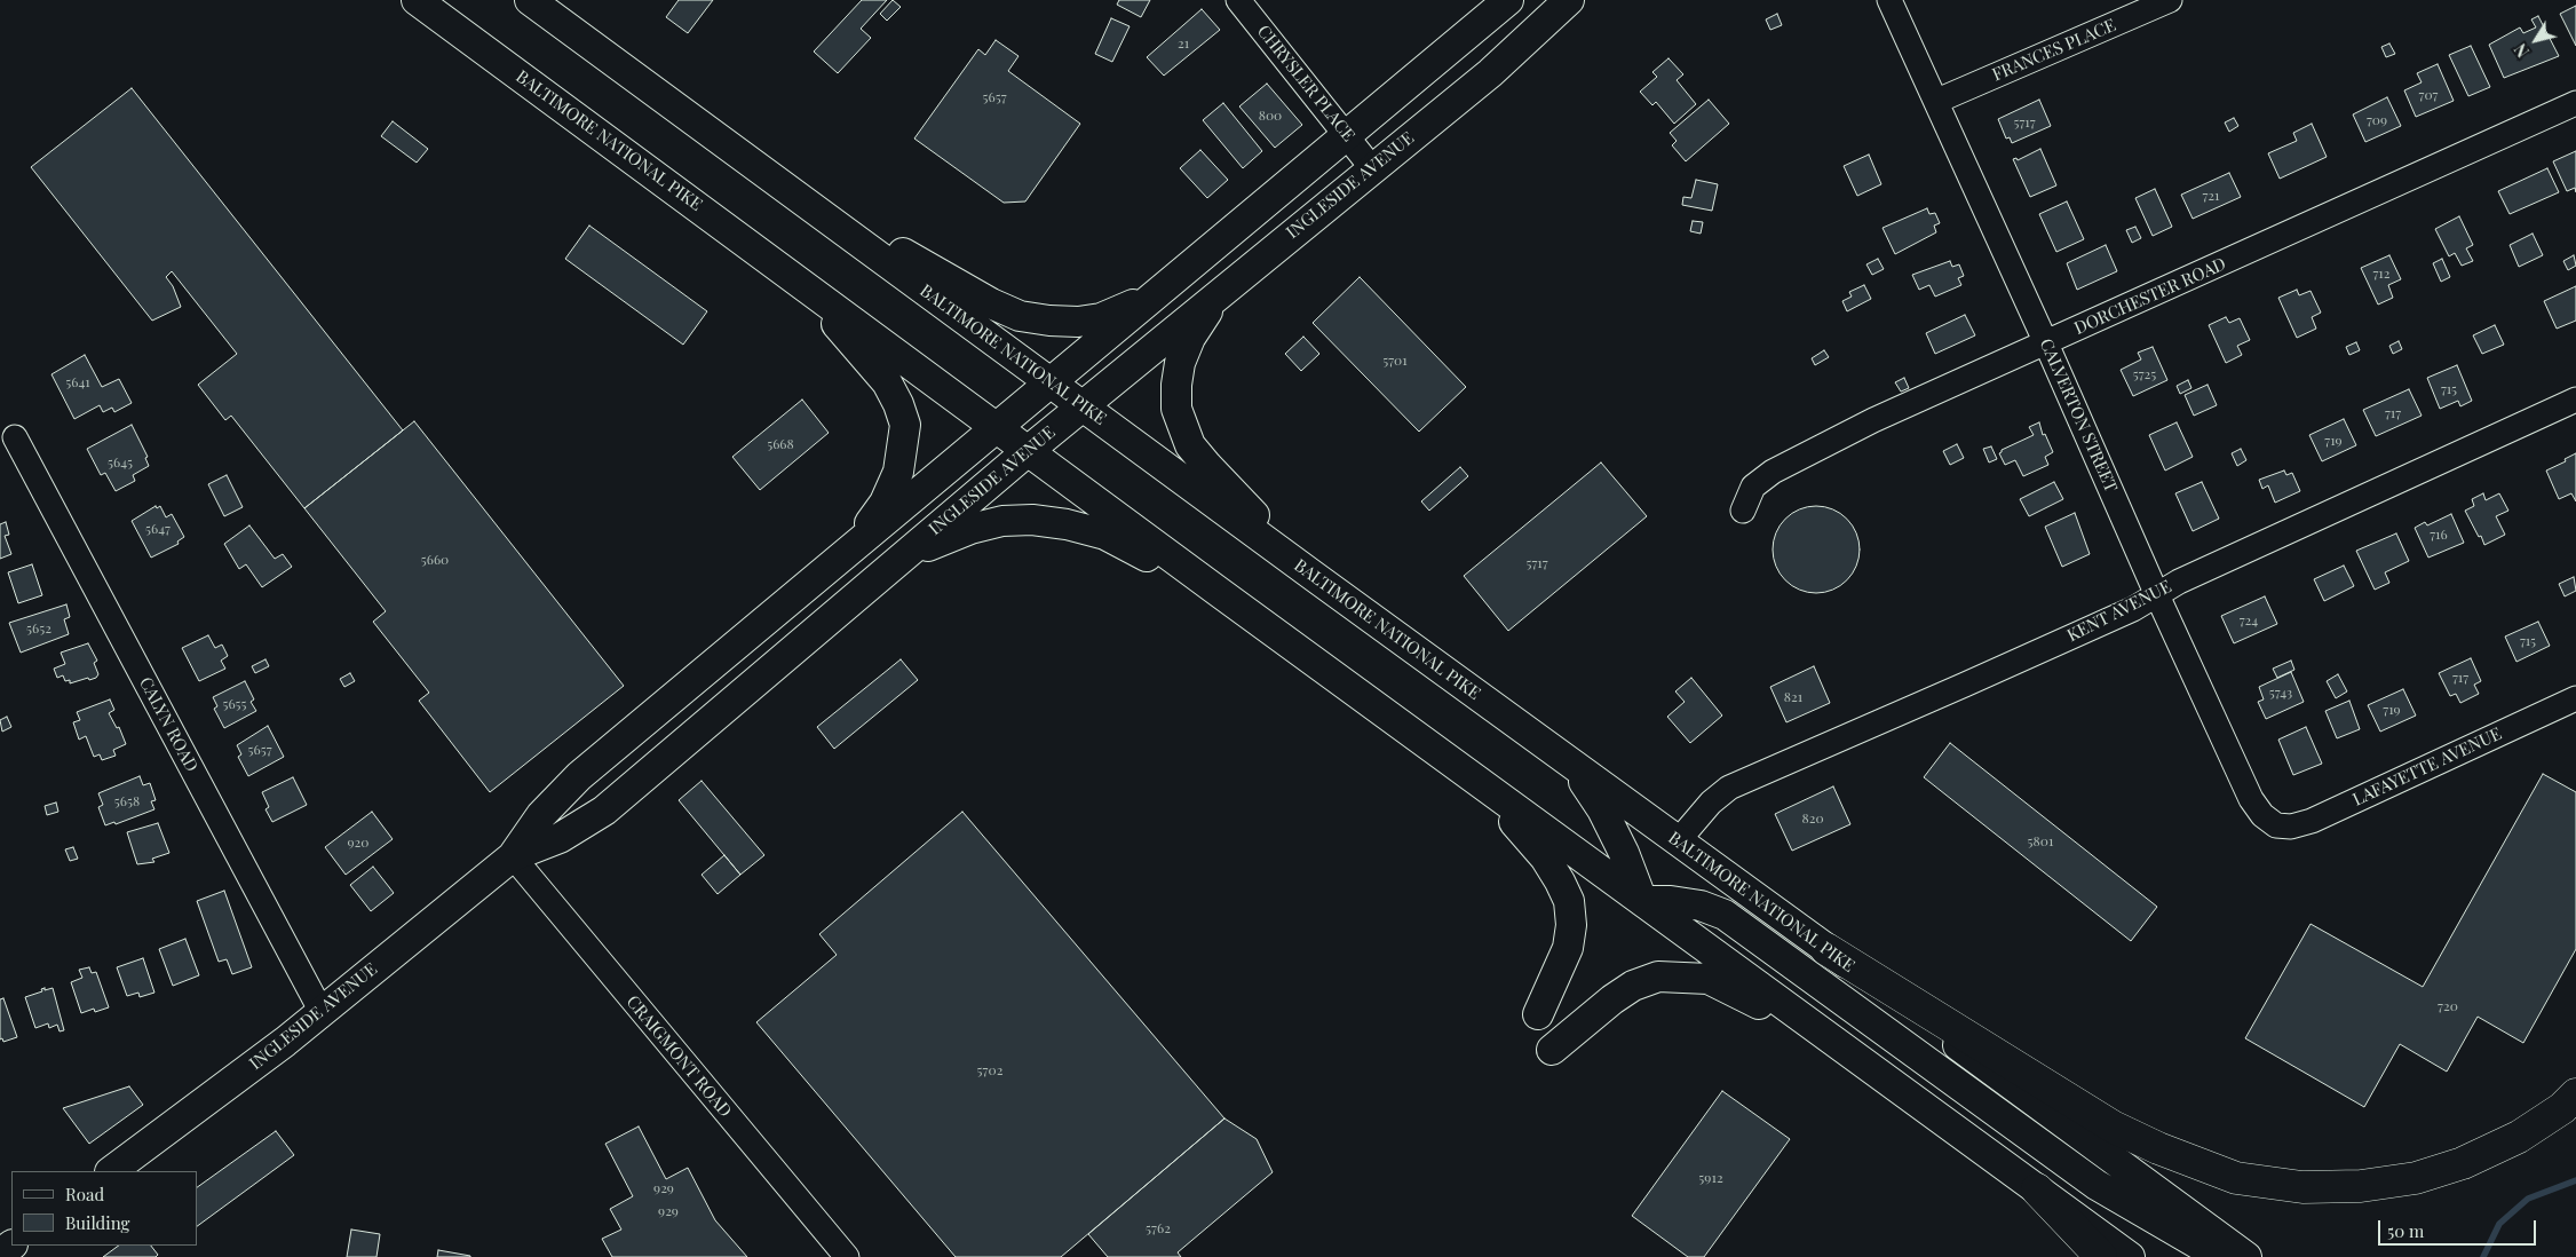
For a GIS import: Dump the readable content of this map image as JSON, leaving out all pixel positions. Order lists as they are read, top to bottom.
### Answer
{
  "streets": {
    "main road": ["BALTIMORE NATIONAL PIKE", "INGLESIDE AVENUE"],
    "street": [
      "FRANCES PLACE",
      "CHRYSLER PLACE",
      "DORCHESTER ROAD",
      "CALVERTON STREET",
      "KENT AVENUE",
      "CALYN ROAD",
      "LAFAYETTE AVENUE",
      "CRAIGMONT ROAD"
    ]
  },
  "crossings": [
    ["FRANCES PLACE", "CALVERTON STREET"],
    ["CHRYSLER PLACE", "INGLESIDE AVENUE"],
    ["BALTIMORE NATIONAL PIKE", "INGLESIDE AVENUE"],
    ["BALTIMORE NATIONAL PIKE", "KENT AVENUE"],
    ["INGLESIDE AVENUE", "CALYN ROAD"],
    ["INGLESIDE AVENUE", "CRAIGMONT ROAD"],
    ["DORCHESTER ROAD", "CALVERTON STREET"],
    ["CALVERTON STREET", "KENT AVENUE"],
    ["CALVERTON STREET", "LAFAYETTE AVENUE"]
  ],
  "house_numbers": [
    "21",
    "707",
    "5657",
    "800",
    "709",
    "5717",
    "721",
    "712",
    "5701",
    "5725",
    "5641",
    "715",
    "717",
    "719",
    "5668",
    "5645",
    "5647",
    "716",
    "5660",
    "5717",
    "724",
    "5652",
    "715",
    "717",
    "5743",
    "821",
    "5655",
    "719",
    "5657",
    "5658",
    "820",
    "5801",
    "920",
    "720",
    "5702",
    "5912",
    "929",
    "929",
    "5762"
  ],
  "legend": ["Road", "Building"],
  "scale_bar": "50 m",
  "north": "bottom left"
}
